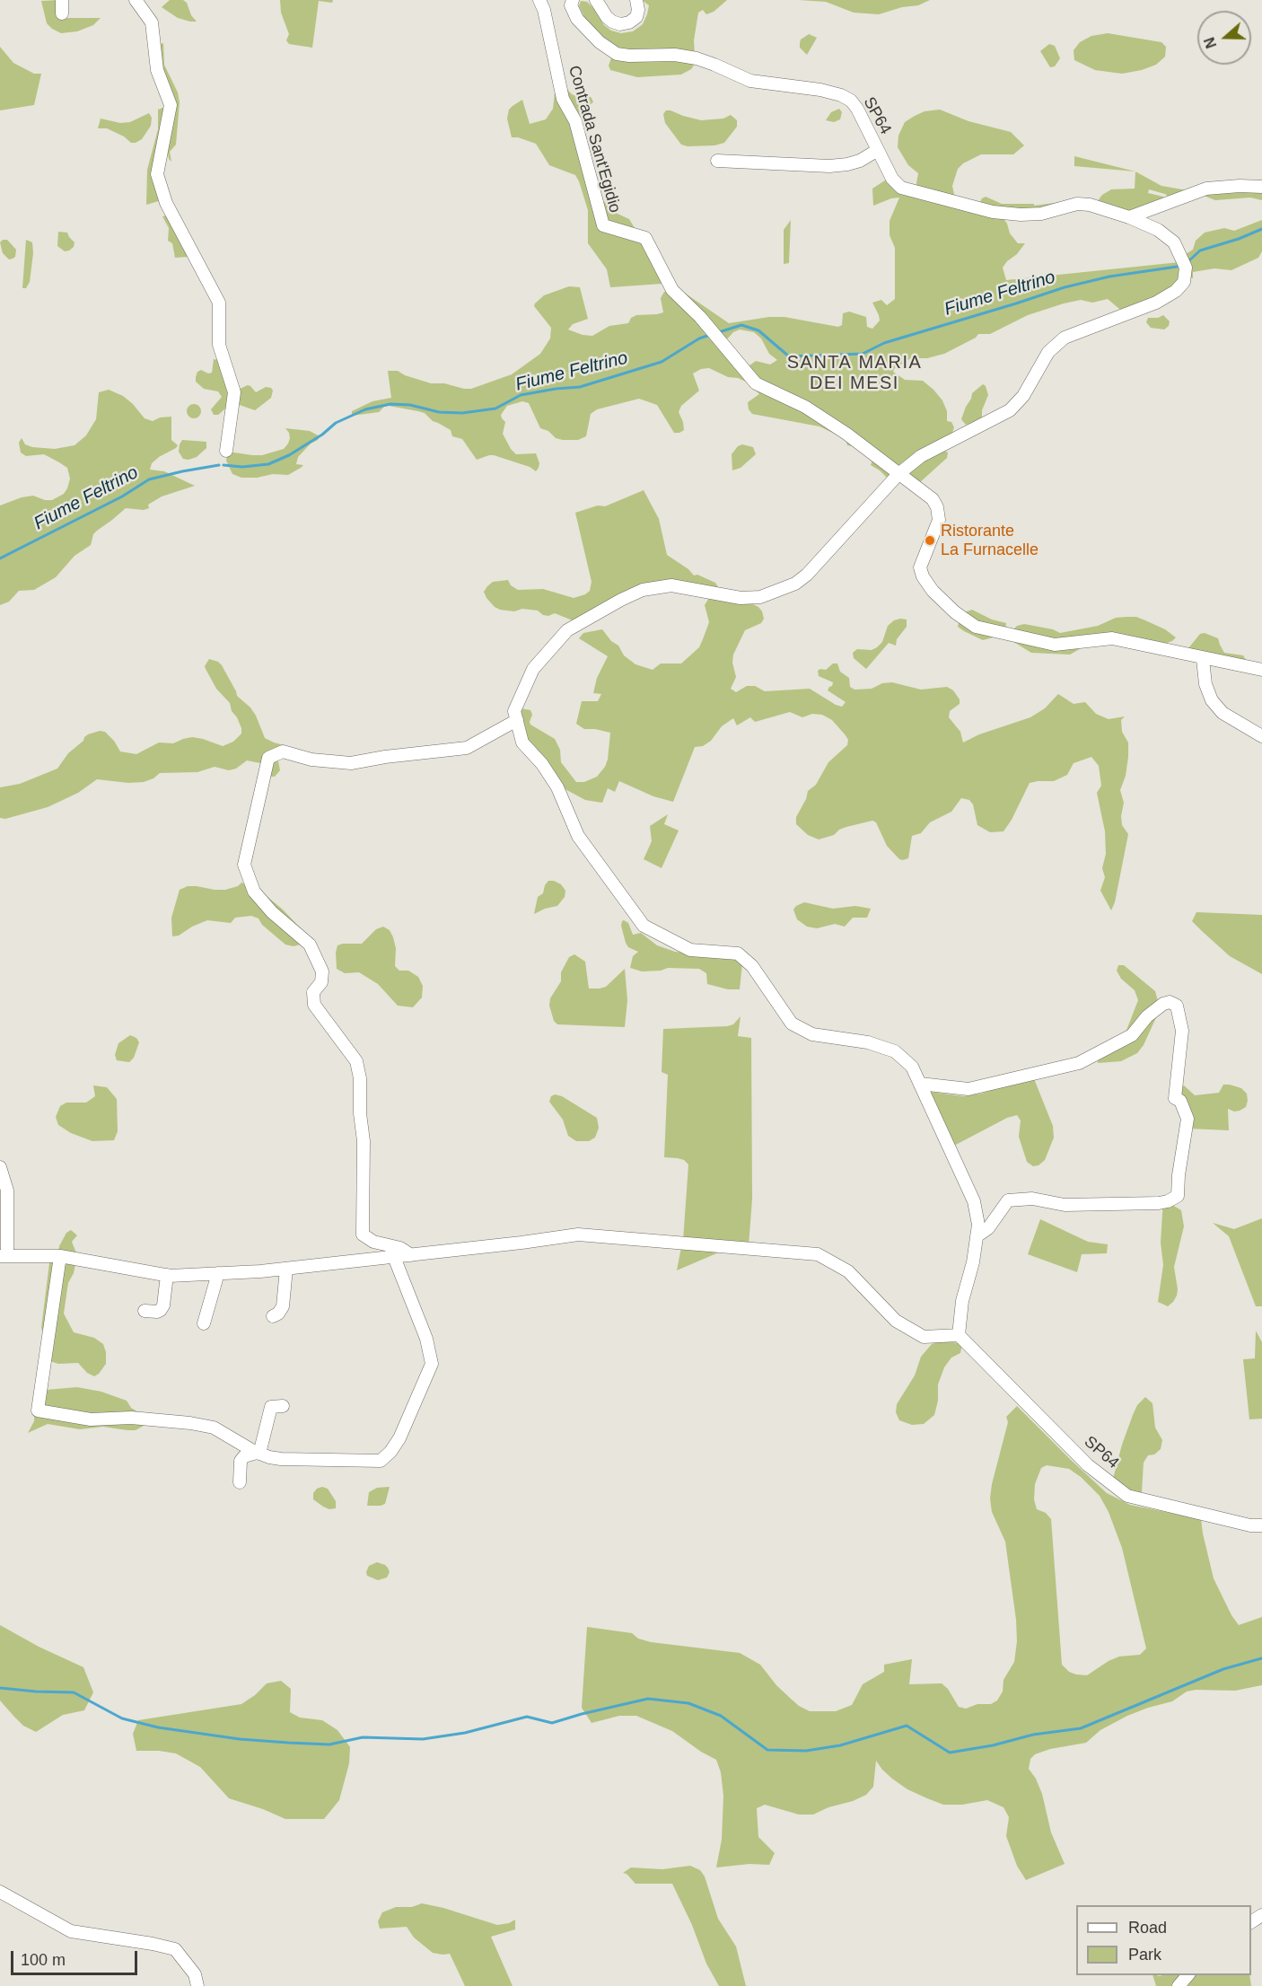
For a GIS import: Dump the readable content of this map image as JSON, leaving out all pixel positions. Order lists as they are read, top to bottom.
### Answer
{
  "streets": {
    "street": ["SP64", "Contrada Sant'Egidio"]
  },
  "crossings": [
    ["SP64", "Contrada Sant'Egidio"]
  ],
  "districts": ["SANTA MARIA DEI MESI"],
  "water": ["Fiume Feltrino"],
  "places": ["Ristorante La Furnacelle"],
  "legend": ["Road", "Park"],
  "scale_bar": "100 m",
  "north": "left"
}
